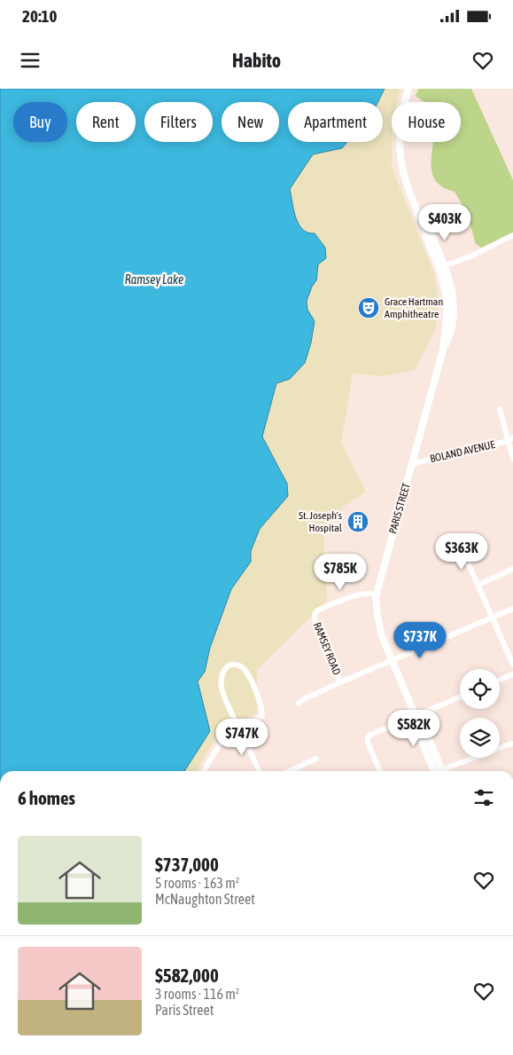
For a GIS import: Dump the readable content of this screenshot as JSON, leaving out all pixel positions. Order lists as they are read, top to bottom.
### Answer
{
  "streets": {
    "main road": ["PARIS STREET"],
    "street": ["BOLAND AVENUE", "RAMSEY ROAD"]
  },
  "crossings": [
    ["BOLAND AVENUE", "PARIS STREET"],
    ["PARIS STREET", "RAMSEY ROAD"]
  ],
  "water": ["Ramsey Lake"],
  "places": {
    "theatre": ["Grace Hartman Amphitheatre"],
    "building": ["St. Joseph's Hospital"]
  },
  "page": {
    "status": "20:10",
    "header": "Habito",
    "chip": [
      "Buy",
      "Rent",
      "Filters",
      "New",
      "Apartment",
      "House"
    ],
    "price": [
      "$403K",
      "$363K",
      "$785K",
      "$737K",
      "$582K",
      "$747K"
    ],
    "heading": "6 homes",
    "list": [
      {
        "name": "$737,000",
        "note": "5 rooms · 163 m² · McNaughton Street"
      },
      {
        "name": "$582,000",
        "note": "3 rooms · 116 m² · Paris Street"
      }
    ]
  }
}
